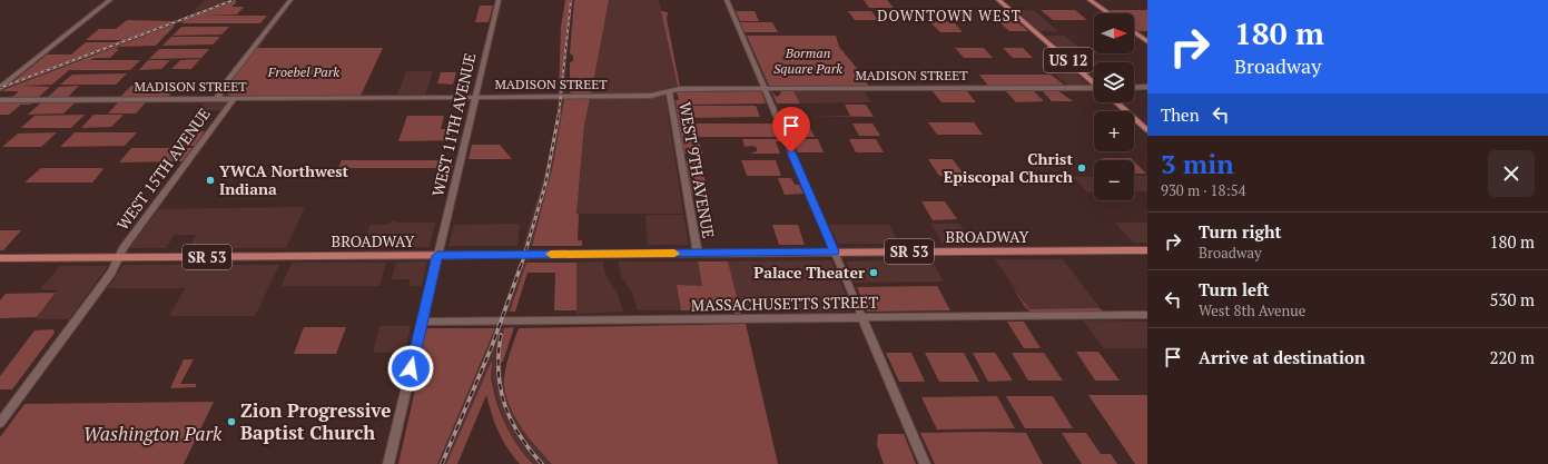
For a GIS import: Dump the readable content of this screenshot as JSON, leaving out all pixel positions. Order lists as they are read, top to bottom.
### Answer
{
  "streets": {
    "main road": ["US 12", "BROADWAY", "SR 53"],
    "street": [
      "MADISON STREET",
      "WEST 11TH AVENUE",
      "WEST 15TH AVENUE",
      "WEST 9TH AVENUE",
      "MASSACHUSETTS STREET"
    ]
  },
  "crossings": [
    ["MADISON STREET", "WEST 11TH AVENUE"],
    ["MADISON STREET", "WEST 15TH AVENUE"],
    ["MADISON STREET", "WEST 9TH AVENUE"],
    ["WEST 11TH AVENUE", "BROADWAY"],
    ["WEST 11TH AVENUE", "MASSACHUSETTS STREET"],
    ["WEST 15TH AVENUE", "BROADWAY"],
    ["WEST 9TH AVENUE", "BROADWAY"]
  ],
  "districts": ["DOWNTOWN WEST"],
  "parks": ["Borman Square Park", "Froebel Park", "Washington Park"],
  "places": [
    "Christ Episcopal Church",
    "YWCA Northwest Indiana",
    "Palace Theater",
    "Zion Progressive Baptist Church"
  ],
  "north": "right",
  "page": {
    "turn": ["180 m", "Broadway"],
    "map_buttons": ["+", "−"],
    "then": "Then",
    "heading": ["3 min", "930 m · 18:54"],
    "list": [
      {
        "name": "Turn right",
        "note": "Broadway",
        "value": "180 m"
      },
      {
        "name": "Turn left",
        "note": "West 8th Avenue",
        "value": "530 m"
      },
      {
        "name": "Arrive at destination",
        "value": "220 m"
      }
    ]
  }
}
